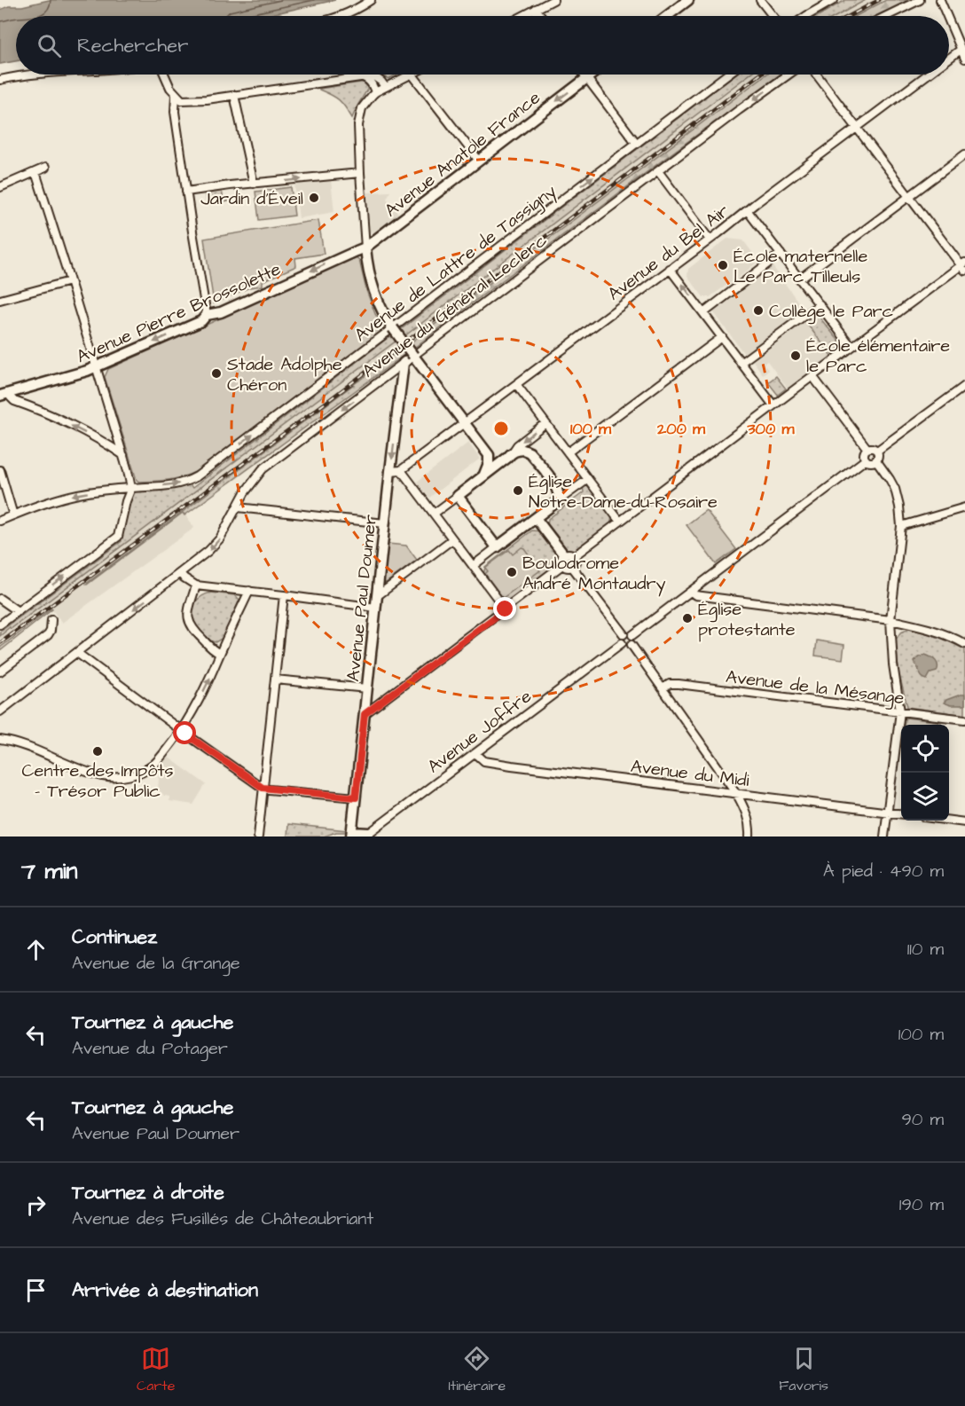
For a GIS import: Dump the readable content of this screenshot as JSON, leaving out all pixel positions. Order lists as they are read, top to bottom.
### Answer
{
  "streets": {
    "street": [
      "Avenue Anatole France",
      "Avenue du Bel Air",
      "Avenue de Lattre de Tassigny",
      "Avenue du Général Leclerc",
      "Avenue Pierre Brossolette",
      "Avenue Paul Doumer",
      "Avenue de la Mésange",
      "Avenue Joffre",
      "Avenue du Midi"
    ]
  },
  "crossings": [
    ["Avenue Anatole France", "Avenue Pierre Brossolette"],
    ["Avenue du Général Leclerc", "Avenue Paul Doumer"],
    ["Avenue Paul Doumer", "Avenue Joffre"],
    ["Avenue Joffre", "Avenue du Midi"]
  ],
  "one_way": ["Avenue Anatole France", "Avenue du Général Leclerc", "Avenue Pierre Brossolette"],
  "places": [
    "Jardin d'Éveil",
    "École maternelle Le Parc Tilleuls",
    "Collège le Parc",
    "École élémentaire le Parc",
    "Stade Adolphe Chéron",
    "Église Notre-Dame-du-Rosaire",
    "Boulodrome André Montaudry",
    "Église protestante",
    "Centre des Impôts - Trésor Public"
  ],
  "page": {
    "search": "Rechercher",
    "heading": ["7 min", "À pied · 490 m"],
    "list": [
      ["Continuez", "Avenue de la Grange", "110 m"],
      ["Tournez à gauche", "Avenue du Potager", "100 m"],
      ["Tournez à gauche", "Avenue Paul Doumer", "90 m"],
      ["Tournez à droite", "Avenue des Fusillés de Châteaubriant", "190 m"],
      "Arrivée à destination"
    ],
    "nav": ["Carte", "Itinéraire", "Favoris"]
  },
  "rings": ["100 m", "200 m", "300 m"]
}
